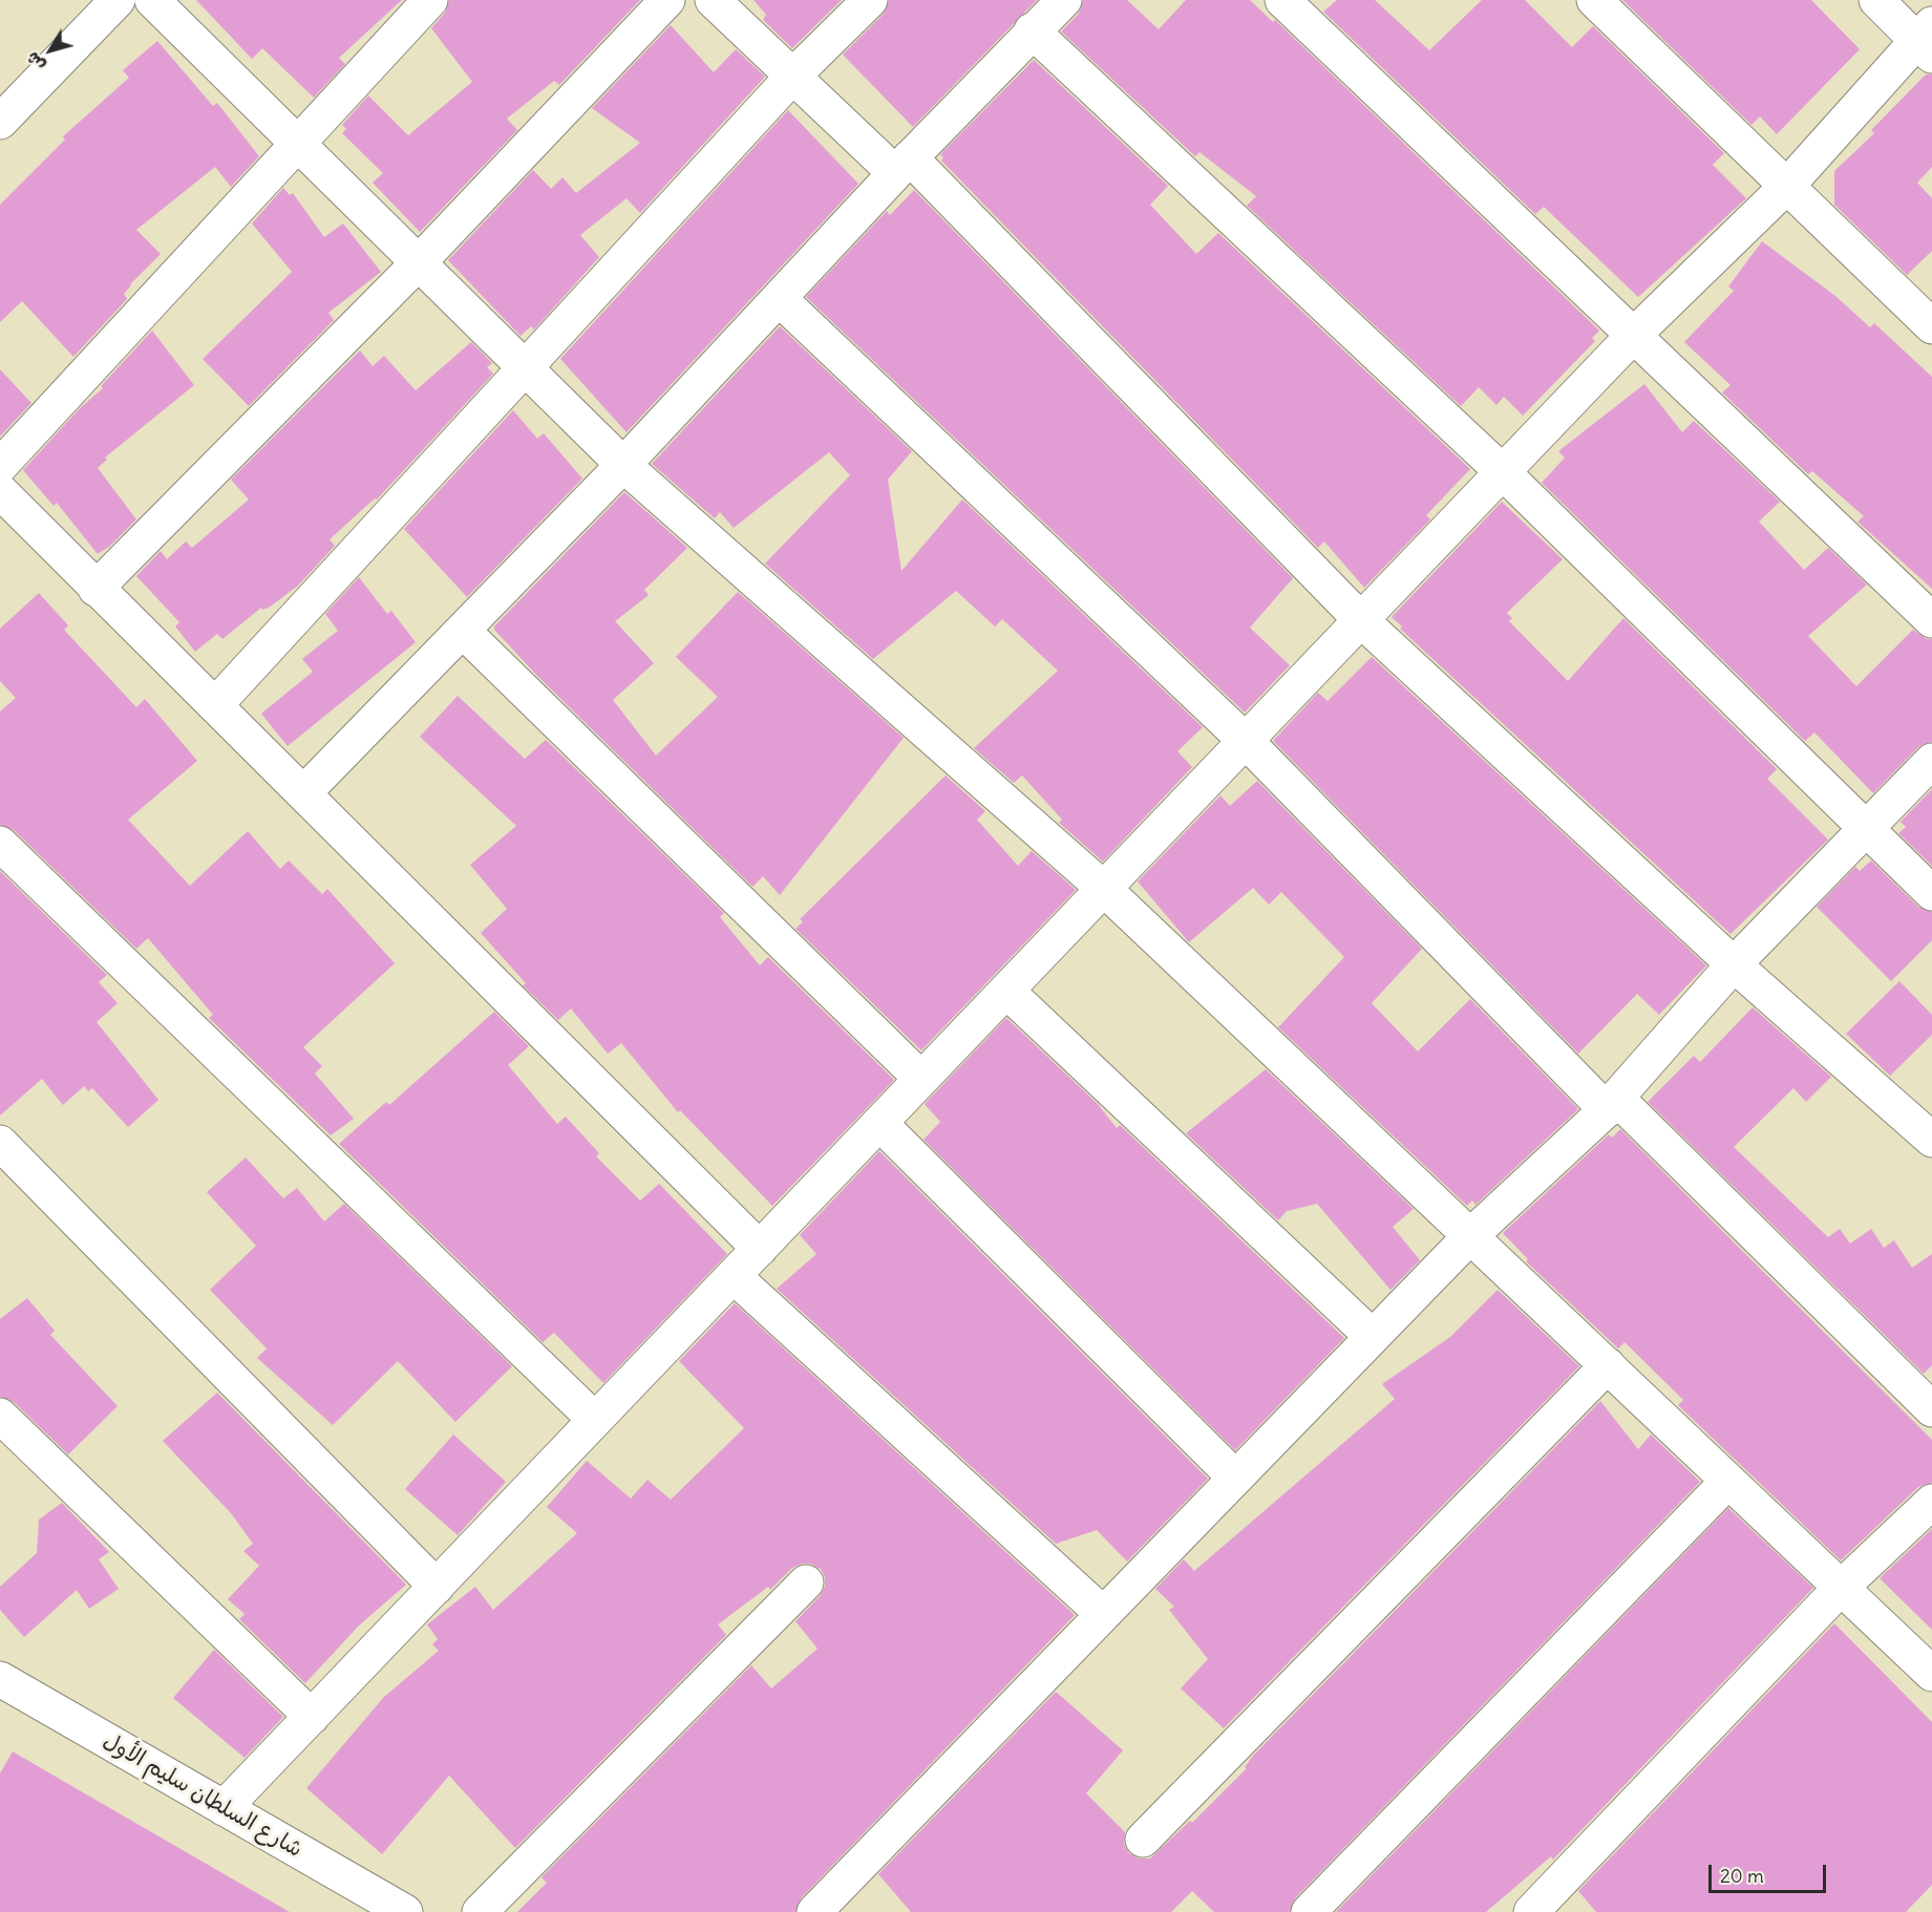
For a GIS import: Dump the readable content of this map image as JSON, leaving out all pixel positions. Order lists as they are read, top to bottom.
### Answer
{
  "streets": {
    "street": ["شارع السلطان سليم الأول"]
  },
  "scale_bar": "20 m",
  "north": "bottom left"
}
